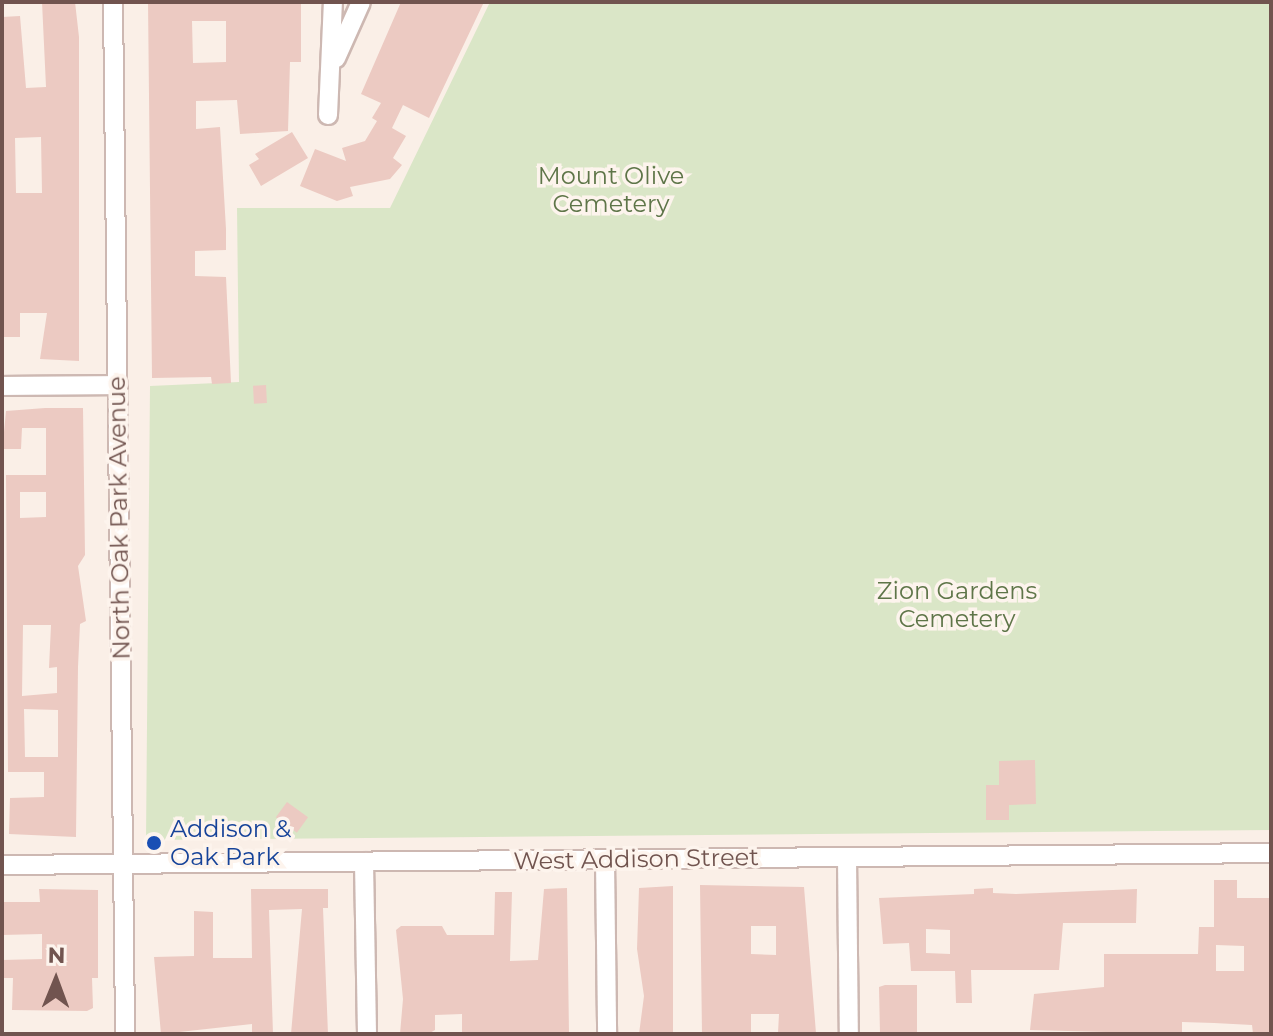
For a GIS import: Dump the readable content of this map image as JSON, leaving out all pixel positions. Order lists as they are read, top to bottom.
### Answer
{
  "streets": {
    "street": ["North Oak Park Avenue", "West Addison Street"]
  },
  "crossings": [
    ["North Oak Park Avenue", "West Addison Street"]
  ],
  "parks": ["Mount Olive Cemetery", "Zion Gardens Cemetery"],
  "places": ["Addison & Oak Park"],
  "north": "top"
}
